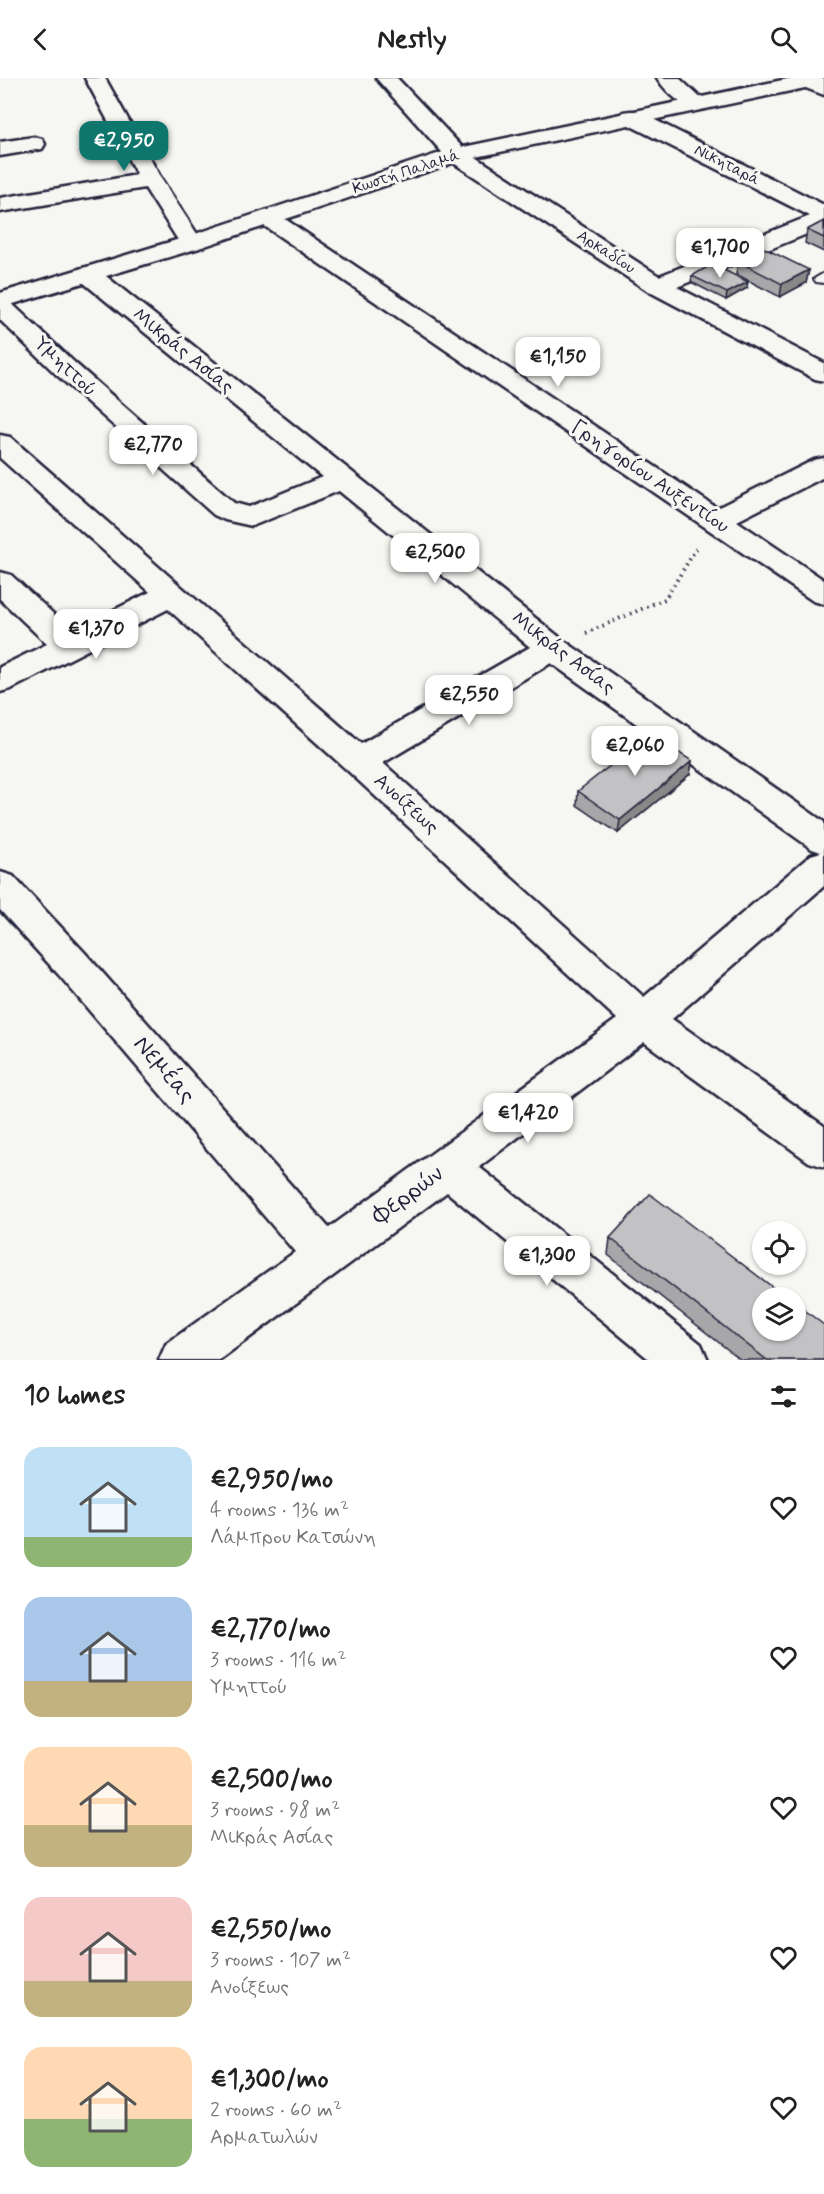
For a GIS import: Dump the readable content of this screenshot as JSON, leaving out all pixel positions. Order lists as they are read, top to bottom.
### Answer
{
  "streets": {
    "street": [
      "Νικηταρά",
      "Κωστή Παλαμά",
      "Αρκαδίου",
      "Μικράς Ασίας",
      "Υμηττού",
      "Γρηγορίου Αυξεντίου",
      "Ανοίξεως",
      "Νεμέας",
      "Φερρών"
    ]
  },
  "crossings": [
    ["Νικηταρά", "Κωστή Παλαμά"],
    ["Κωστή Παλαμά", "Αρκαδίου"],
    ["Κωστή Παλαμά", "Μικράς Ασίας"],
    ["Κωστή Παλαμά", "Γρηγορίου Αυξεντίου"],
    ["Μικράς Ασίας", "Υμηττού"],
    ["Ανοίξεως", "Φερρών"],
    ["Νεμέας", "Φερρών"]
  ],
  "page": {
    "header": "Nestly",
    "price": [
      "€2,950",
      "€1,700",
      "€1,150",
      "€2,770",
      "€2,500",
      "€1,370",
      "€2,550",
      "€2,060",
      "€1,420",
      "€1,300"
    ],
    "heading": "10 homes",
    "list": [
      {
        "name": "€2,950/mo",
        "note": "4 rooms · 136 m² · Λάμπρου Κατσώνη"
      },
      {
        "name": "€2,770/mo",
        "note": "3 rooms · 116 m² · Υμηττού"
      },
      {
        "name": "€2,500/mo",
        "note": "3 rooms · 98 m² · Μικράς Ασίας"
      },
      {
        "name": "€2,550/mo",
        "note": "3 rooms · 107 m² · Ανοίξεως"
      },
      {
        "name": "€1,300/mo",
        "note": "2 rooms · 60 m² · Αρματωλών"
      }
    ]
  }
}
